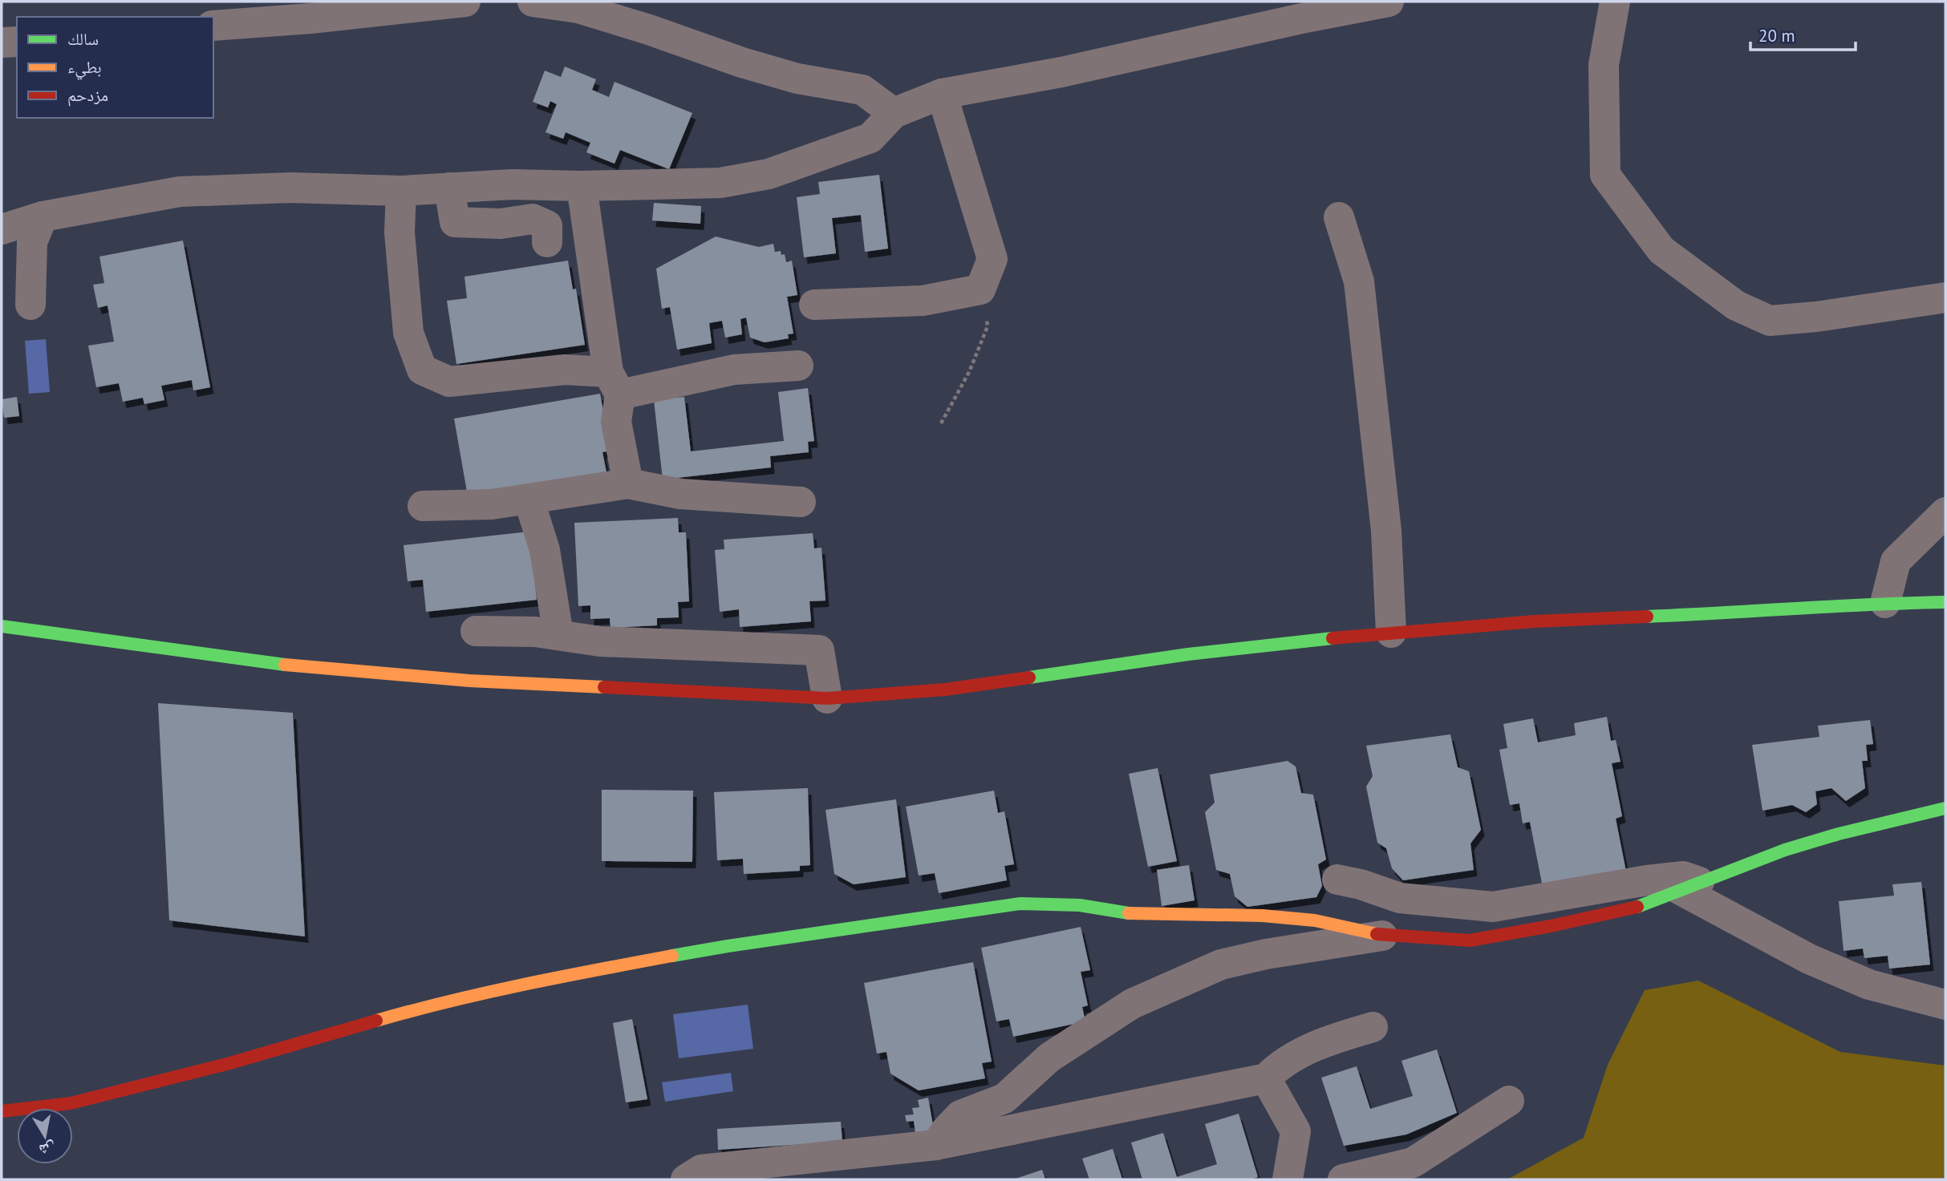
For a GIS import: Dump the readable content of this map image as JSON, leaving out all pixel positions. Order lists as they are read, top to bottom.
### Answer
{
  "legend": ["سالك", "بطيء", "مزدحم"],
  "scale_bar": "20 m",
  "north": "bottom"
}
